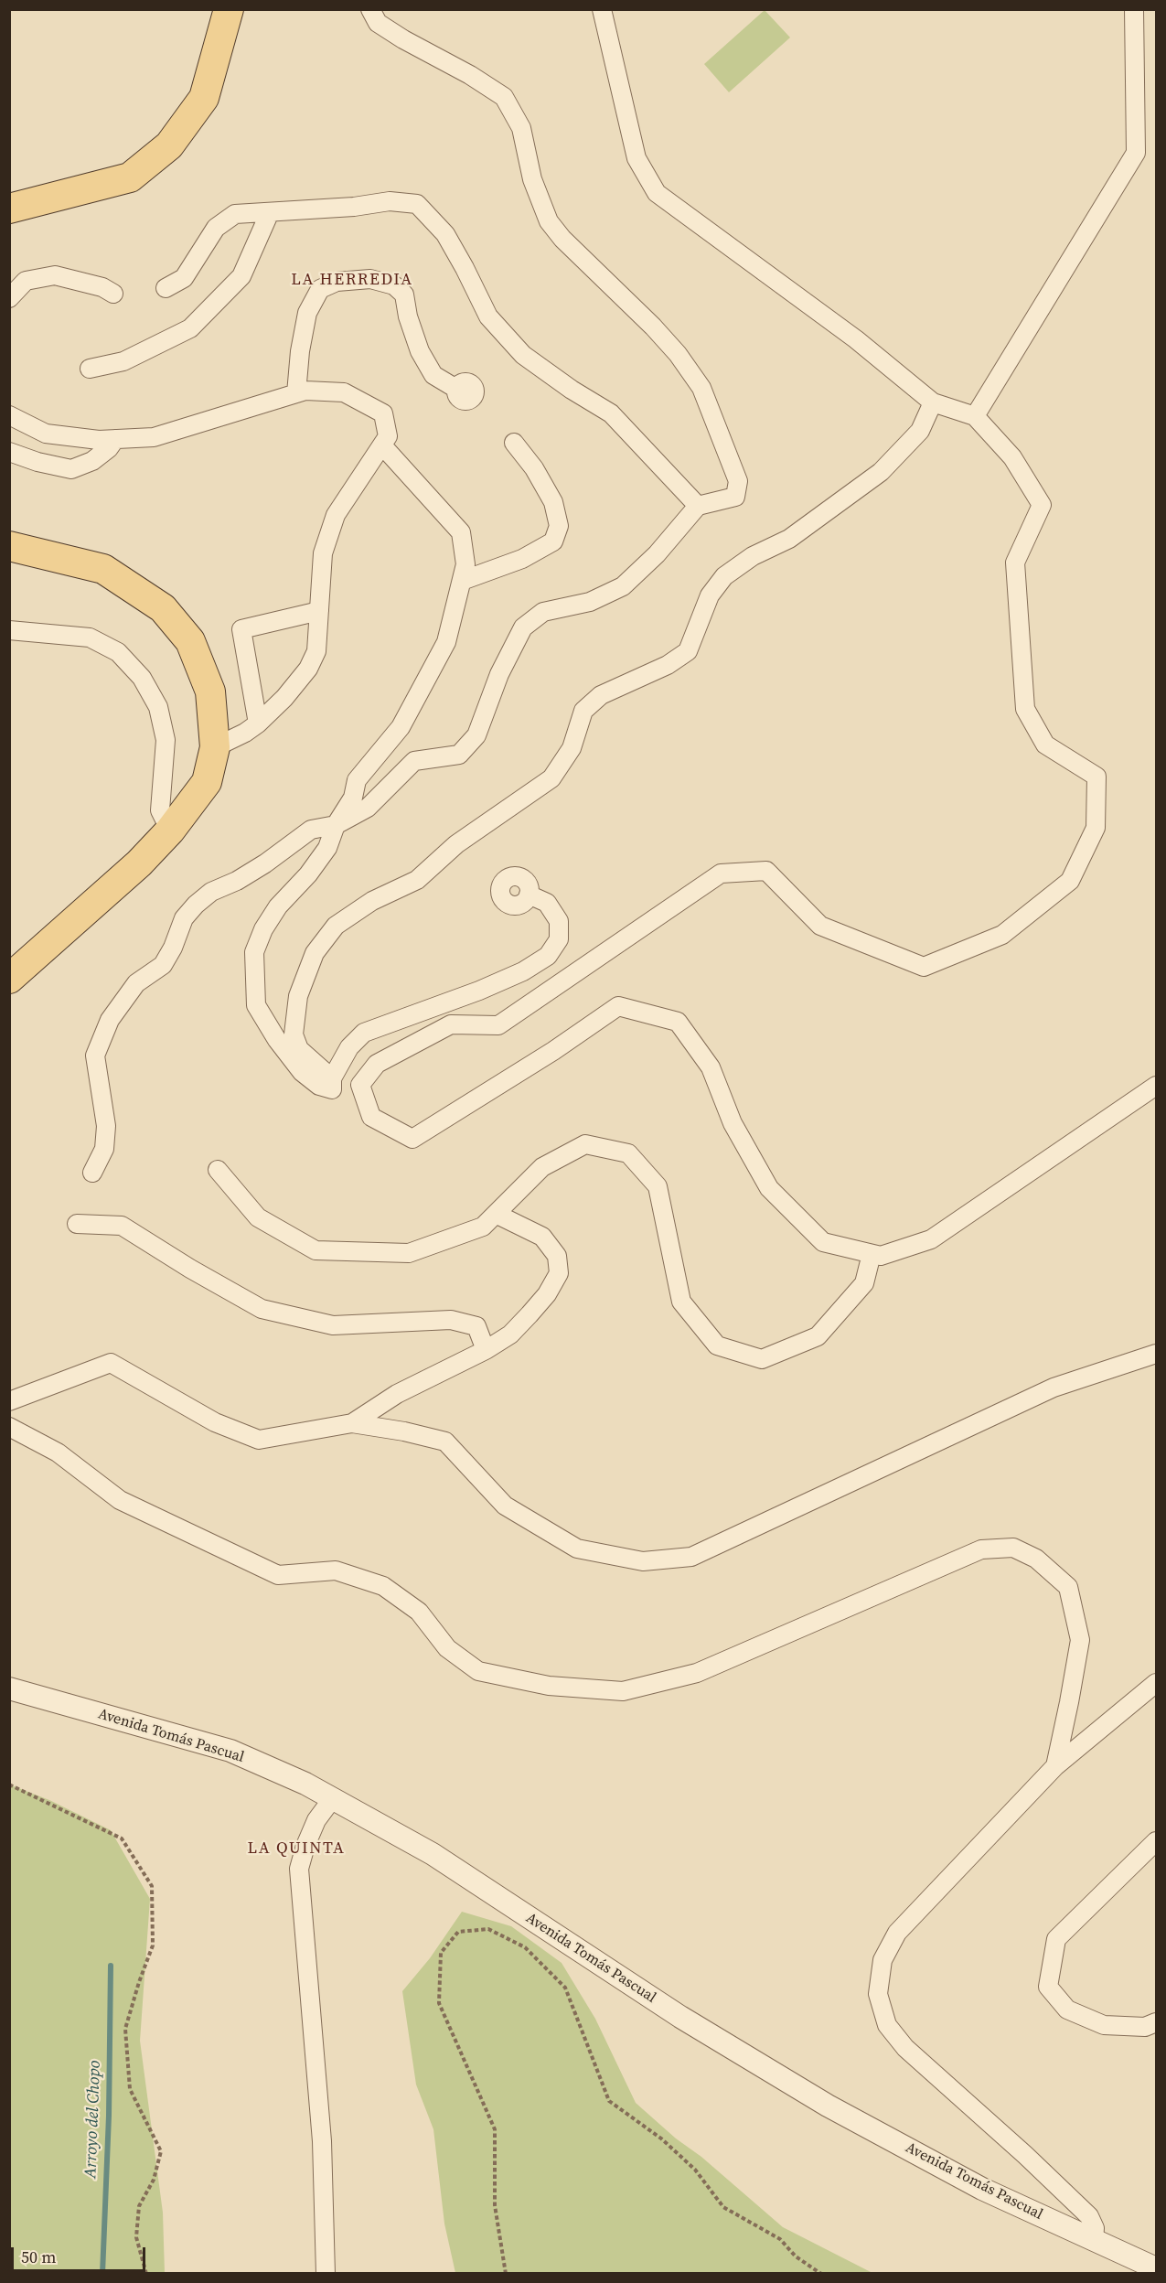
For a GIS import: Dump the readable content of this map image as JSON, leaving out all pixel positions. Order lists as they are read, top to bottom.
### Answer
{
  "streets": {
    "street": ["Avenida Tomás Pascual"]
  },
  "districts": ["LA HERREDIA", "LA QUINTA"],
  "water": ["Arroyo del Chopo"],
  "scale_bar": "50 m"
}
